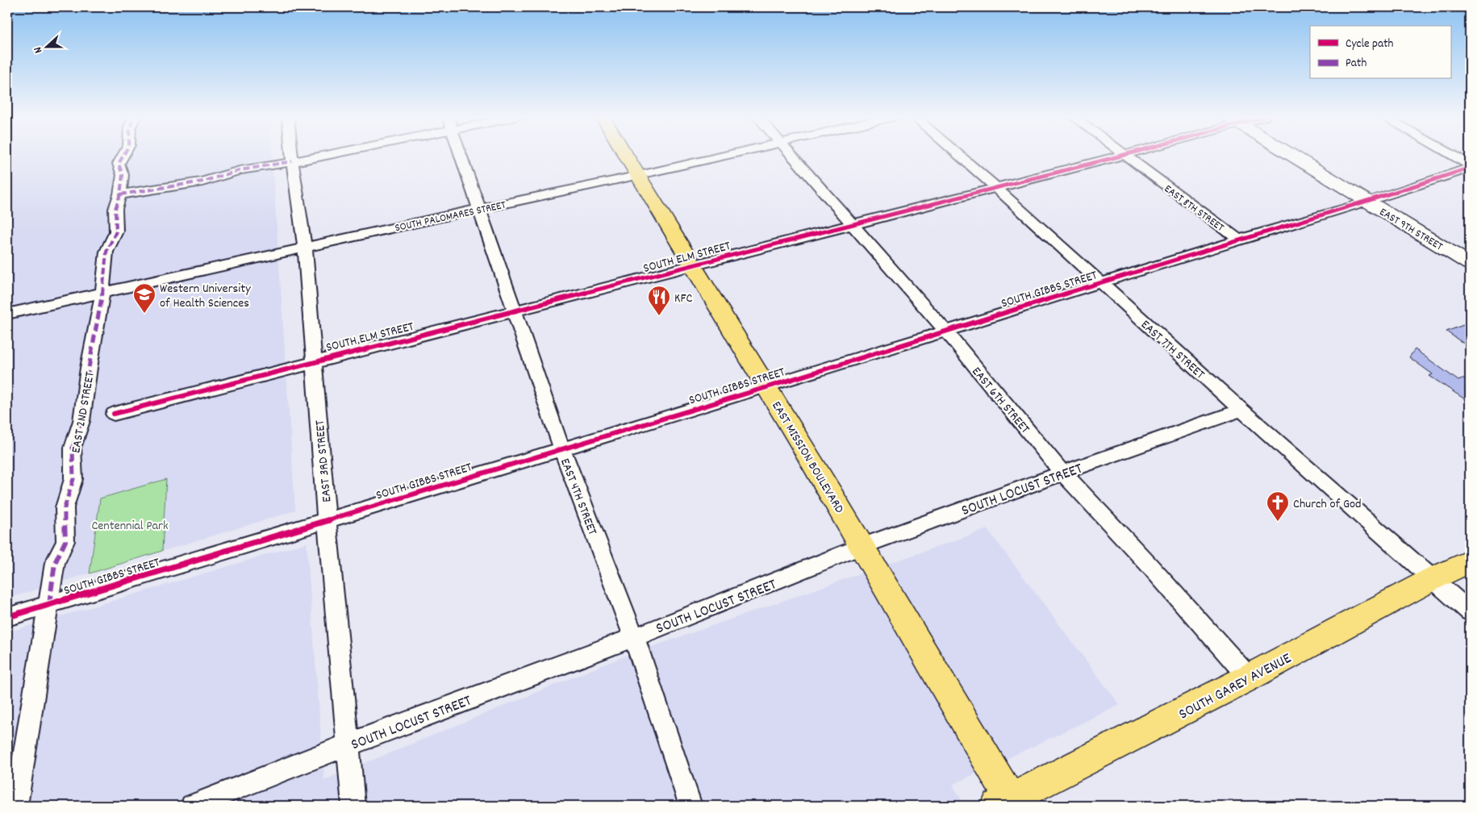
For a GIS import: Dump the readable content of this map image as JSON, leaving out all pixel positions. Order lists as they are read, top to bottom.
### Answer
{
  "streets": {
    "main road": ["EAST MISSION BOULEVARD", "SOUTH GAREY AVENUE"],
    "street": [
      "EAST 8TH STREET",
      "SOUTH PALOMARES STREET",
      "EAST 9TH STREET",
      "SOUTH ELM STREET",
      "SOUTH GIBBS STREET",
      "EAST 7TH STREET",
      "EAST 6TH STREET",
      "EAST 2ND STREET",
      "EAST 3RD STREET",
      "SOUTH LOCUST STREET",
      "EAST 4TH STREET"
    ]
  },
  "crossings": [
    ["EAST 8TH STREET", "SOUTH ELM STREET"],
    ["EAST 8TH STREET", "SOUTH GIBBS STREET"],
    ["SOUTH PALOMARES STREET", "EAST 2ND STREET"],
    ["SOUTH PALOMARES STREET", "EAST MISSION BOULEVARD"],
    ["SOUTH PALOMARES STREET", "EAST 3RD STREET"],
    ["SOUTH PALOMARES STREET", "EAST 4TH STREET"],
    ["EAST 9TH STREET", "SOUTH GIBBS STREET"],
    ["SOUTH ELM STREET", "EAST 7TH STREET"],
    ["SOUTH ELM STREET", "EAST 6TH STREET"],
    ["SOUTH ELM STREET", "EAST MISSION BOULEVARD"],
    ["SOUTH ELM STREET", "EAST 3RD STREET"],
    ["SOUTH ELM STREET", "EAST 4TH STREET"],
    ["SOUTH GIBBS STREET", "EAST 7TH STREET"],
    ["SOUTH GIBBS STREET", "EAST 6TH STREET"],
    ["SOUTH GIBBS STREET", "EAST 2ND STREET"],
    ["SOUTH GIBBS STREET", "EAST MISSION BOULEVARD"],
    ["SOUTH GIBBS STREET", "EAST 3RD STREET"],
    ["SOUTH GIBBS STREET", "EAST 4TH STREET"],
    ["EAST 7TH STREET", "SOUTH LOCUST STREET"],
    ["EAST 7TH STREET", "SOUTH GAREY AVENUE"],
    ["EAST 6TH STREET", "SOUTH LOCUST STREET"],
    ["EAST 6TH STREET", "SOUTH GAREY AVENUE"],
    ["EAST MISSION BOULEVARD", "SOUTH LOCUST STREET"],
    ["EAST MISSION BOULEVARD", "SOUTH GAREY AVENUE"],
    ["EAST 3RD STREET", "SOUTH LOCUST STREET"],
    ["SOUTH LOCUST STREET", "EAST 4TH STREET"]
  ],
  "parks": ["Centennial Park"],
  "places": {
    "school or university": ["Western University of Health Sciences"],
    "restaurant": ["KFC"],
    "church": ["Church of God"]
  },
  "legend": ["Cycle path", "Path"],
  "north": "left"
}
